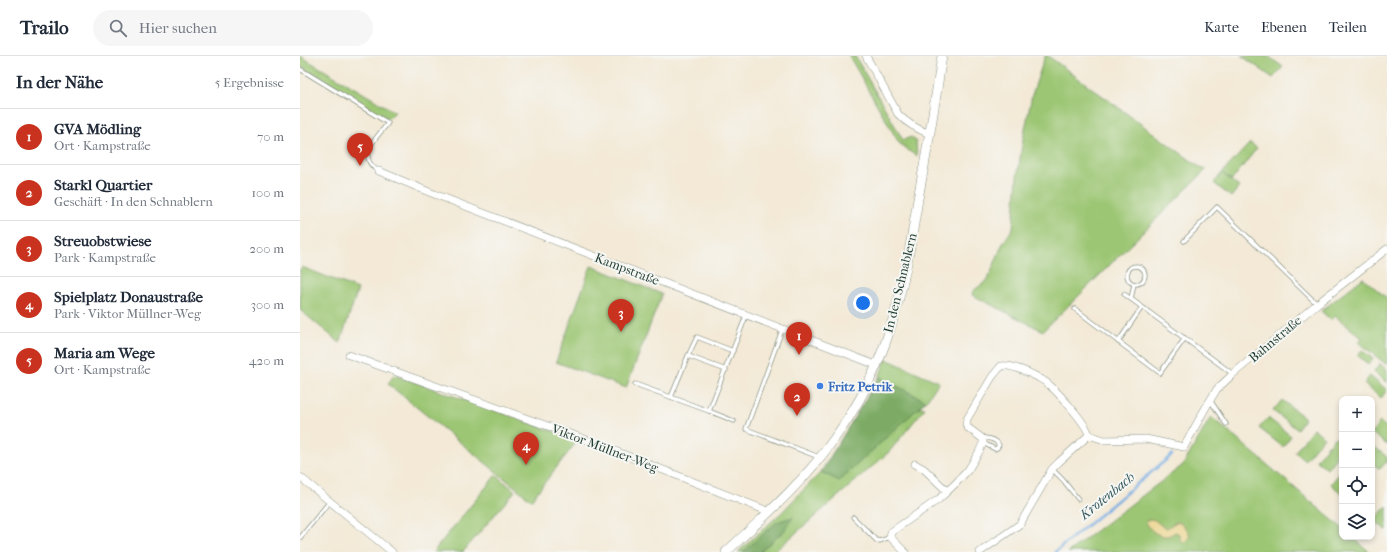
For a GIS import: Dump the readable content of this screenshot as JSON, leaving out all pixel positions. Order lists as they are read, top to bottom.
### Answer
{
  "streets": {
    "street": [
      "Kampstraße",
      "In den Schnablern",
      "Bahnstraße",
      "Viktor Müllner-Weg"
    ]
  },
  "crossings": [
    ["Kampstraße", "In den Schnablern"],
    ["In den Schnablern", "Viktor Müllner-Weg"]
  ],
  "water": ["Krotenbach"],
  "places": ["Fritz Petrik"],
  "page": {
    "header": "Trailo",
    "search": "Hier suchen",
    "nav": ["Karte", "Ebenen", "Teilen"],
    "heading": ["In der Nähe", "5 Ergebnisse"],
    "list": [
      {
        "mark": "1",
        "name": "GVA Mödling",
        "note": "Ort · Kampstraße",
        "value": "70 m"
      },
      {
        "mark": "2",
        "name": "Starkl Quartier",
        "note": "Geschäft · In den Schnablern",
        "value": "100 m"
      },
      {
        "mark": "3",
        "name": "Streuobstwiese",
        "note": "Park · Kampstraße",
        "value": "200 m"
      },
      {
        "mark": "4",
        "name": "Spielplatz Donaustraße",
        "note": "Park · Viktor Müllner-Weg",
        "value": "300 m"
      },
      {
        "mark": "5",
        "name": "Maria am Wege",
        "note": "Ort · Kampstraße",
        "value": "420 m"
      }
    ],
    "pins": [
      "5",
      "3",
      "1",
      "2",
      "4"
    ],
    "map_buttons": ["+", "−"]
  }
}
